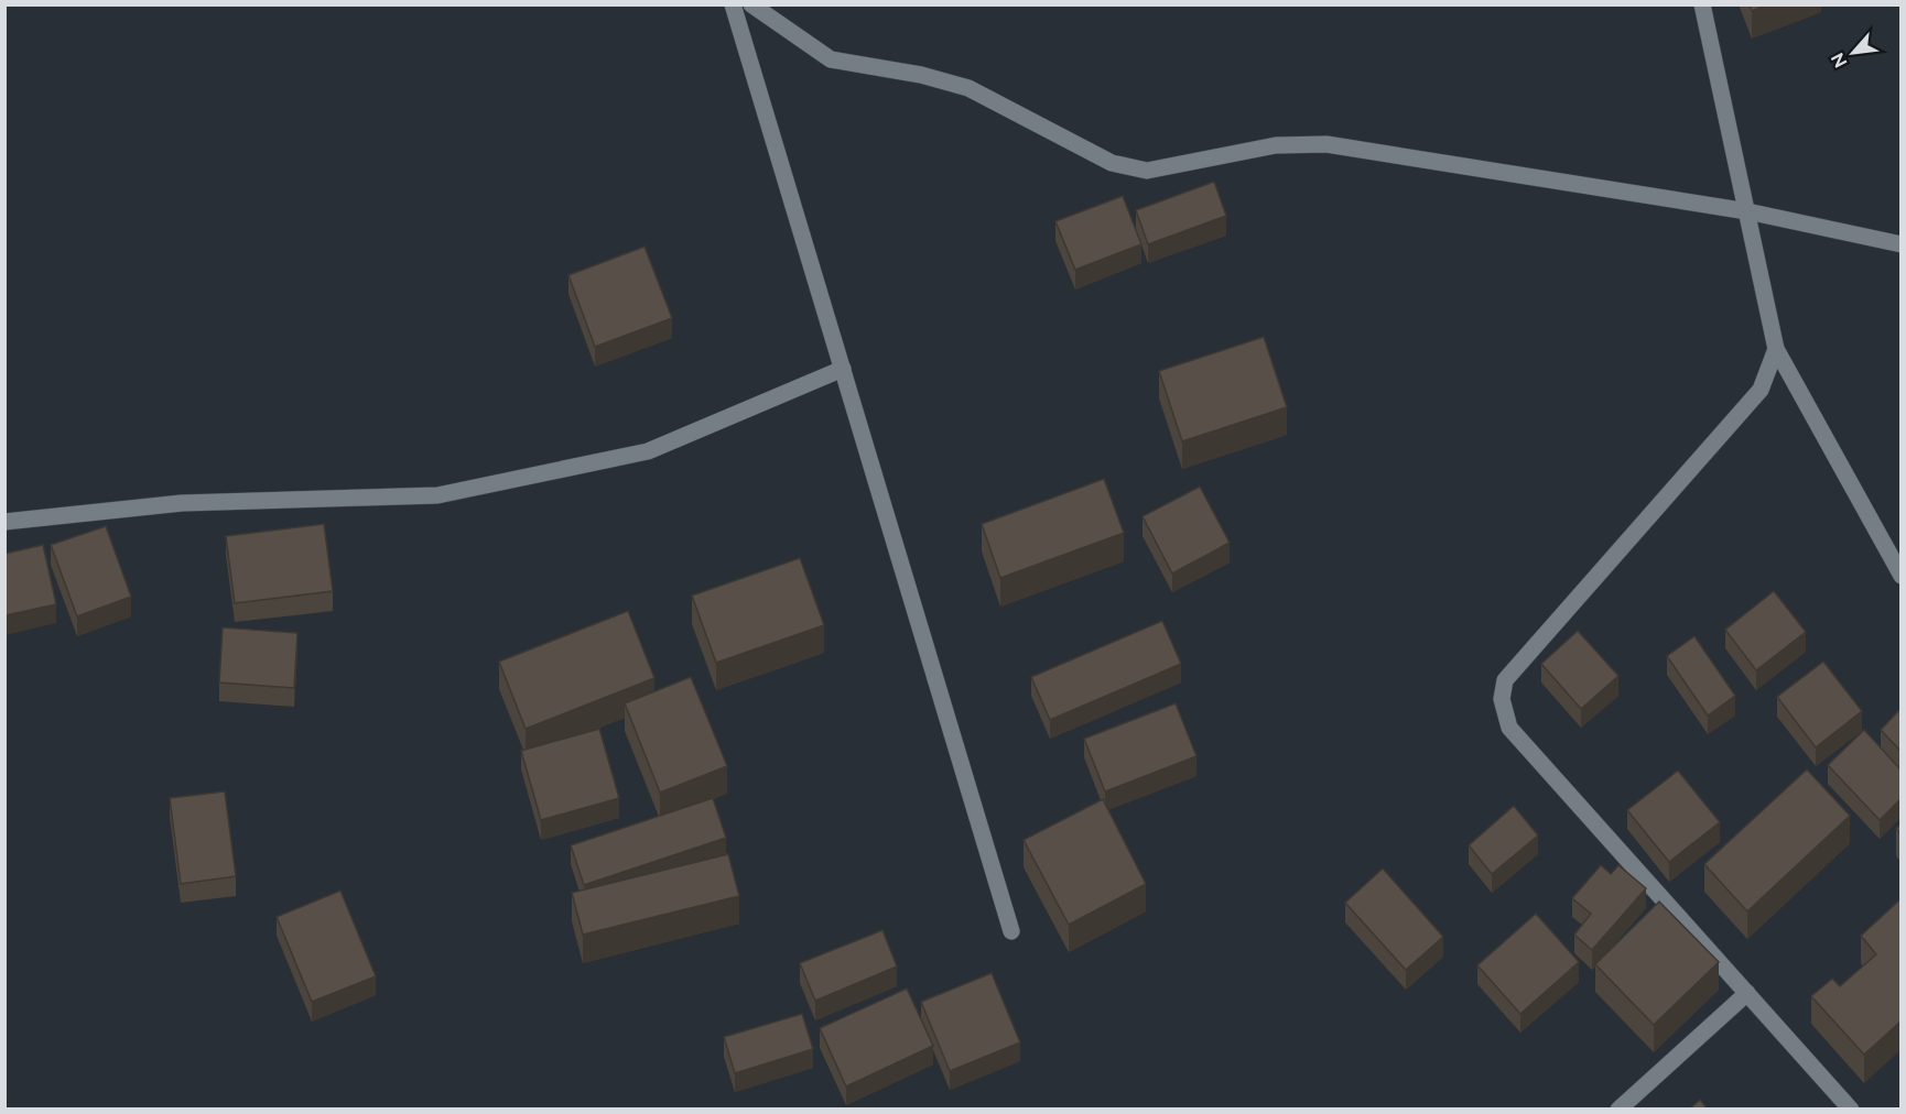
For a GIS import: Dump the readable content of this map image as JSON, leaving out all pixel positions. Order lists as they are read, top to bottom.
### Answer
{
  "north": "bottom left"
}
